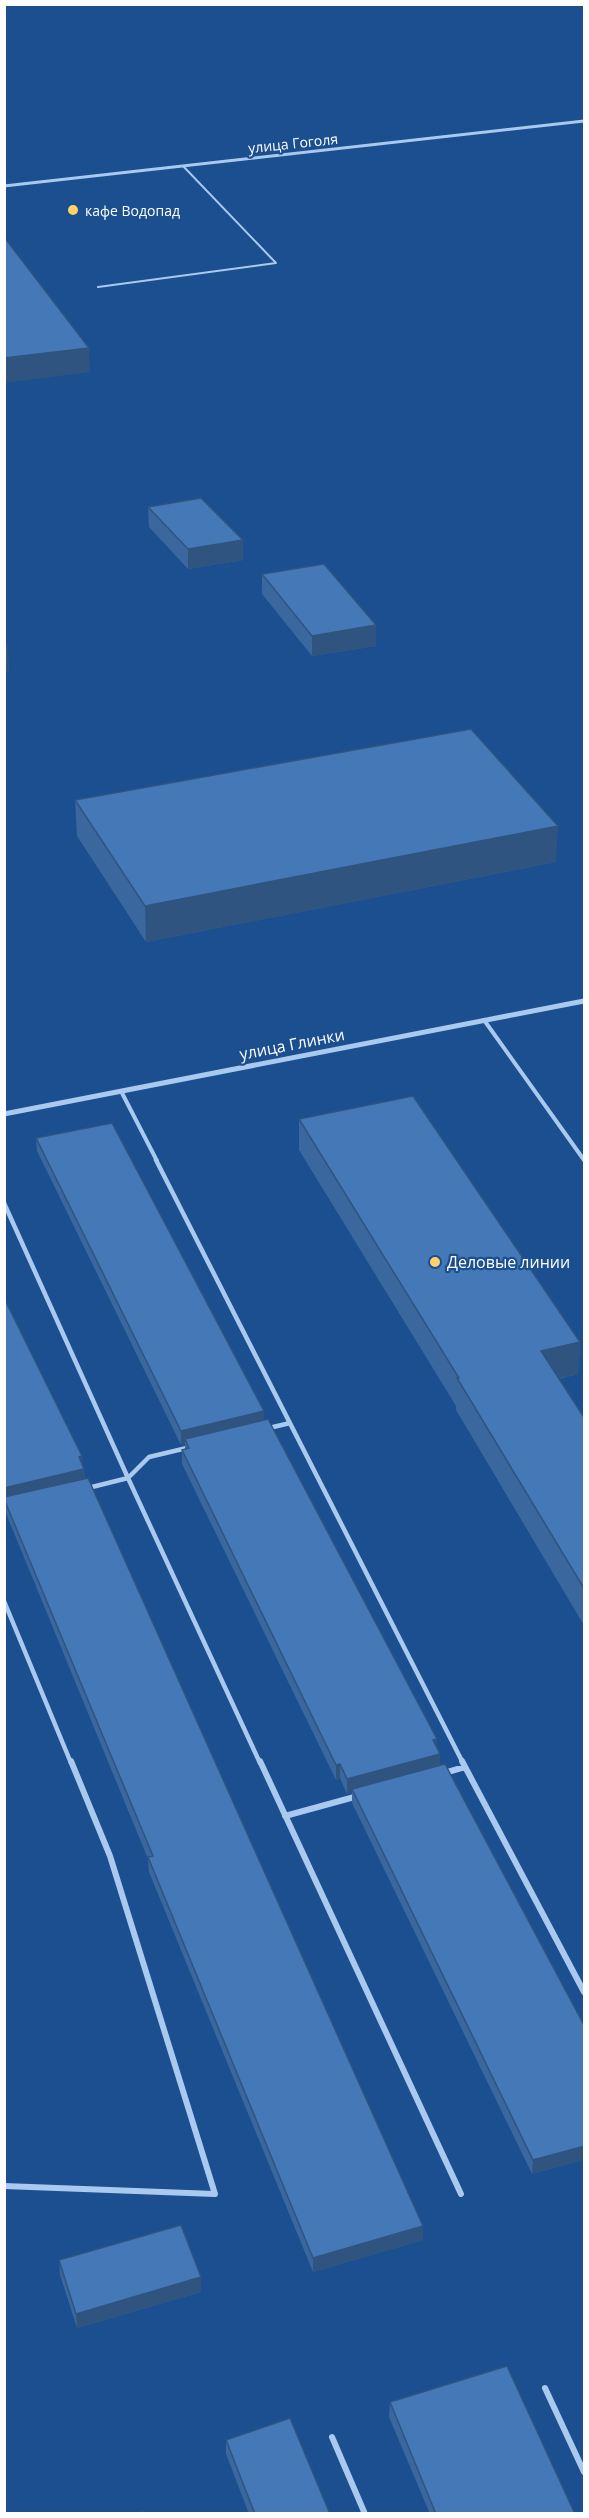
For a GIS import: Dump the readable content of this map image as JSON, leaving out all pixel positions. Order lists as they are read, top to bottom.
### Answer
{
  "streets": {
    "street": ["улица Гоголя", "улица Глинки"]
  },
  "places": ["кафе Водопад", "Деловые линии"]
}
